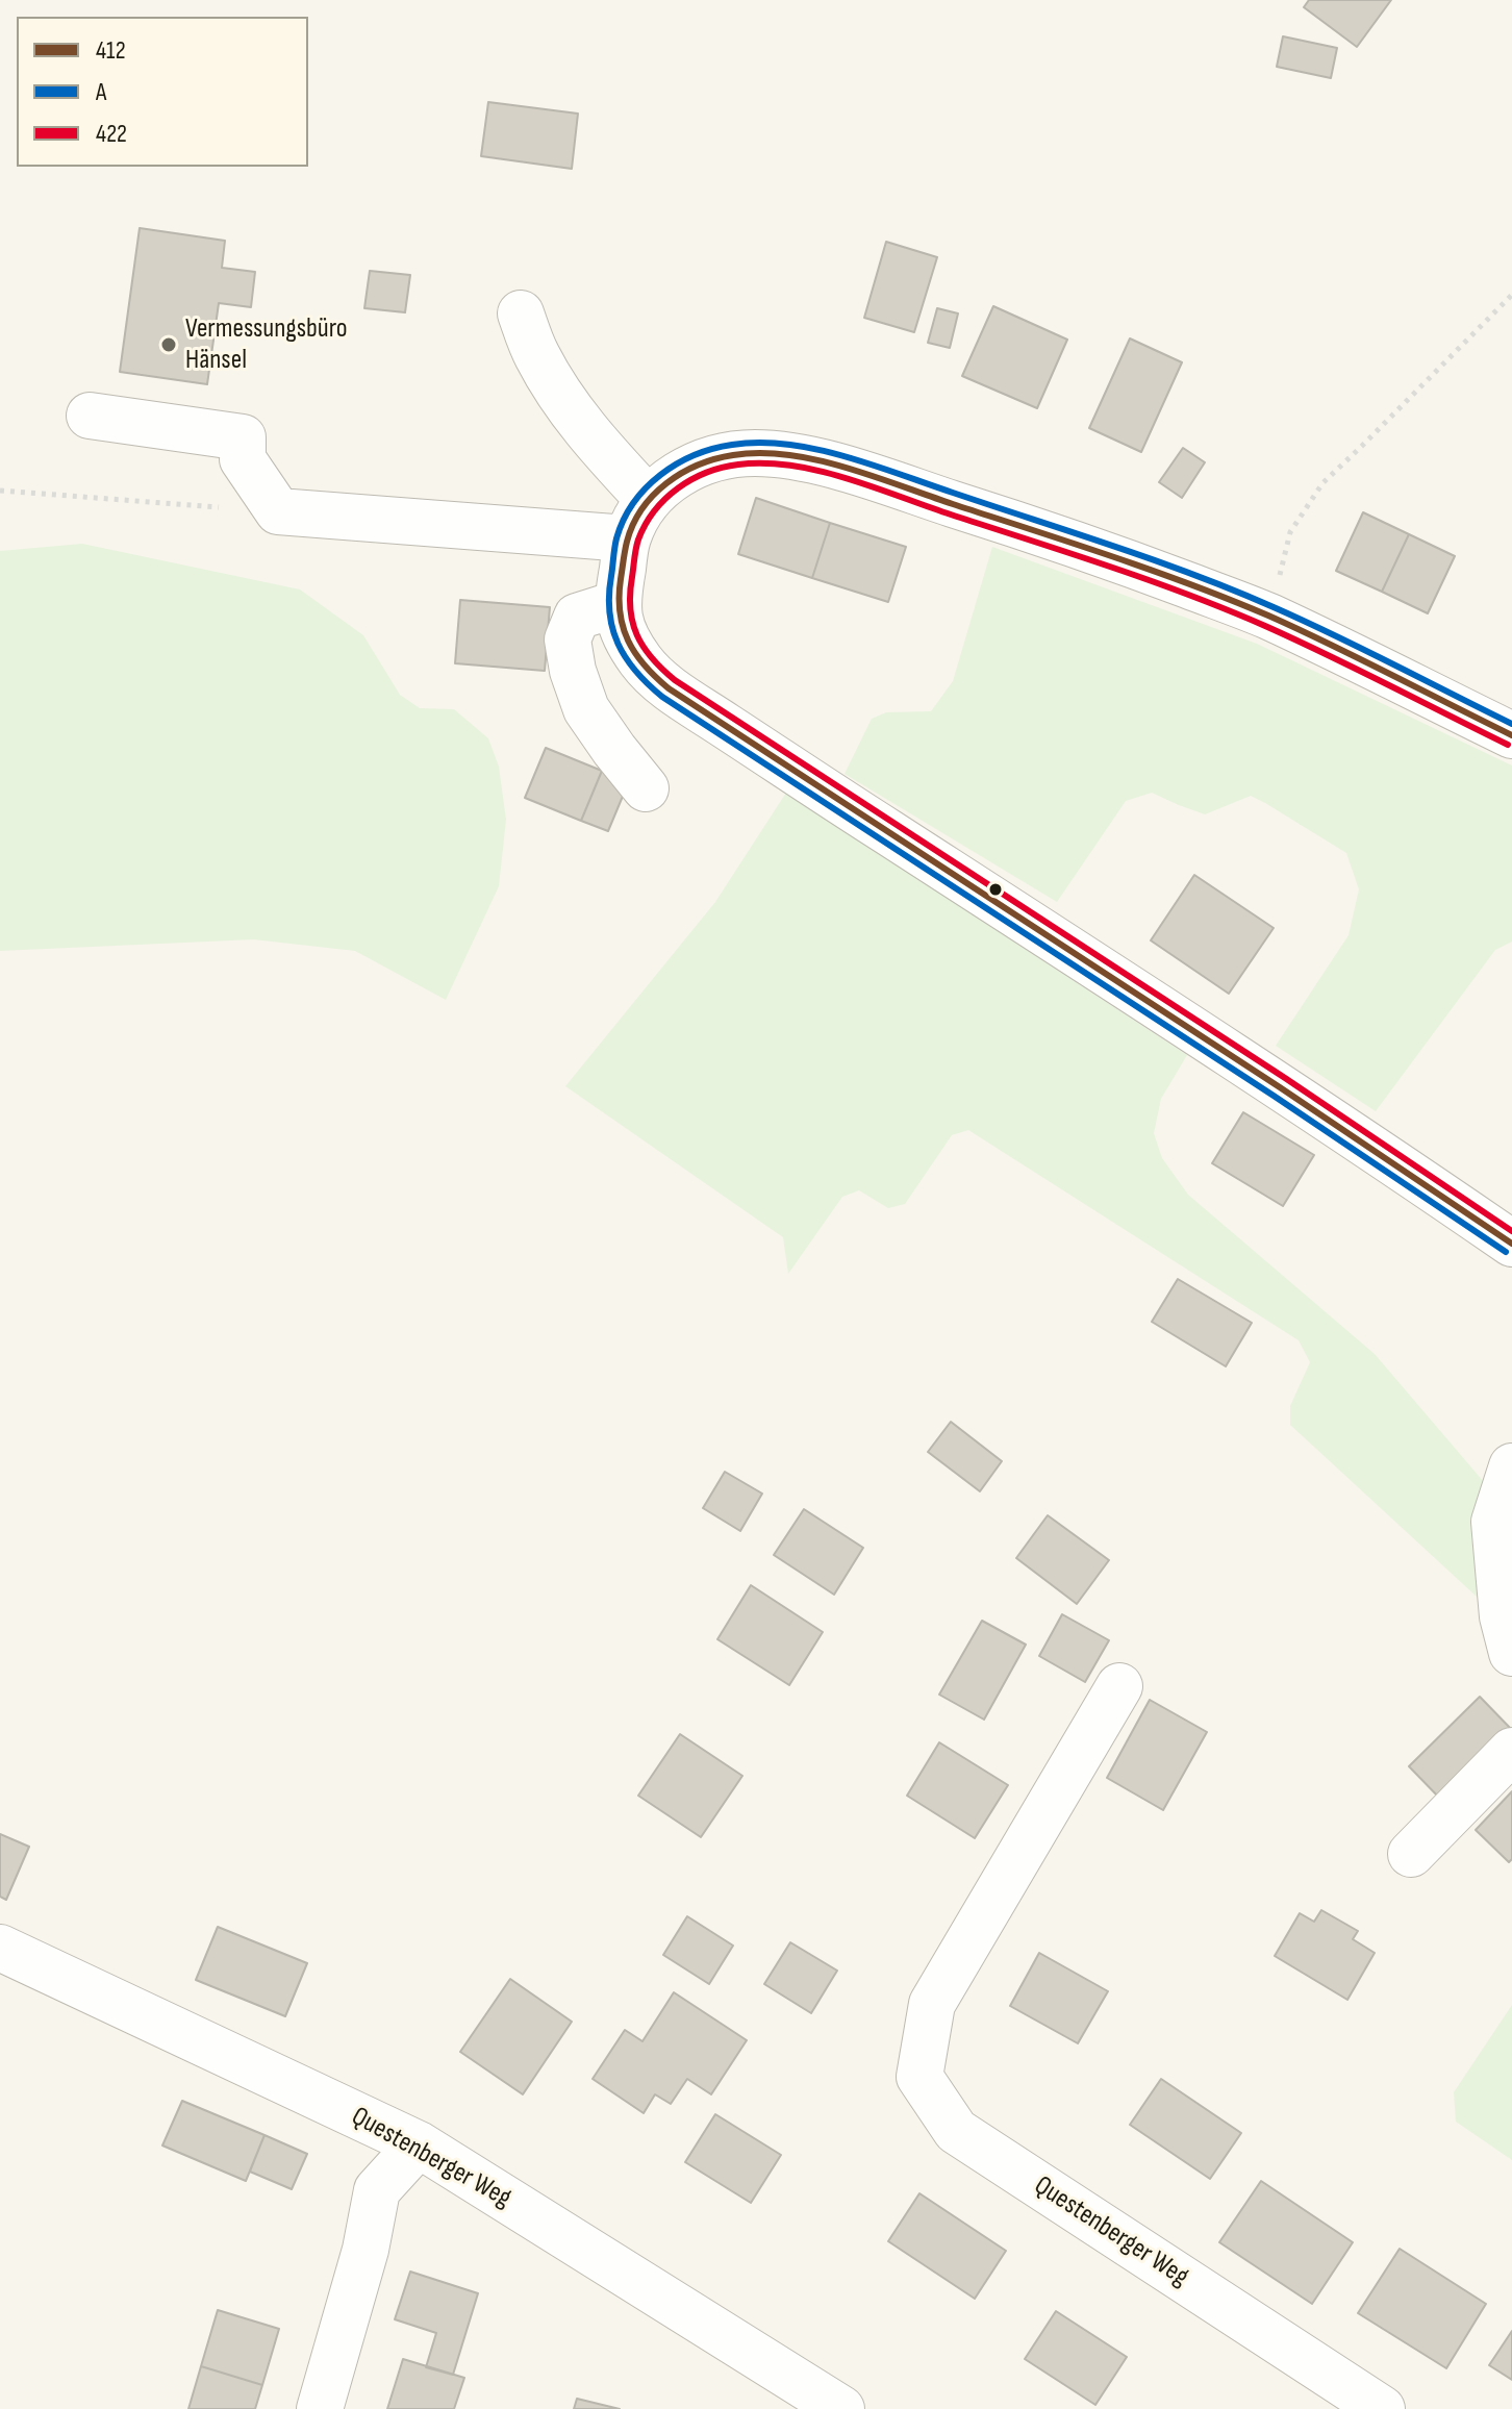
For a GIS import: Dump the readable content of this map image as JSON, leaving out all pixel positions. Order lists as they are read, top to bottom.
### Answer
{
  "streets": {
    "street": ["Questenberger Weg"]
  },
  "places": ["Vermessungsbüro Hänsel"],
  "lines": ["transit line A", "transit line 412", "transit line 422"],
  "legend": ["412", "A", "422"]
}
